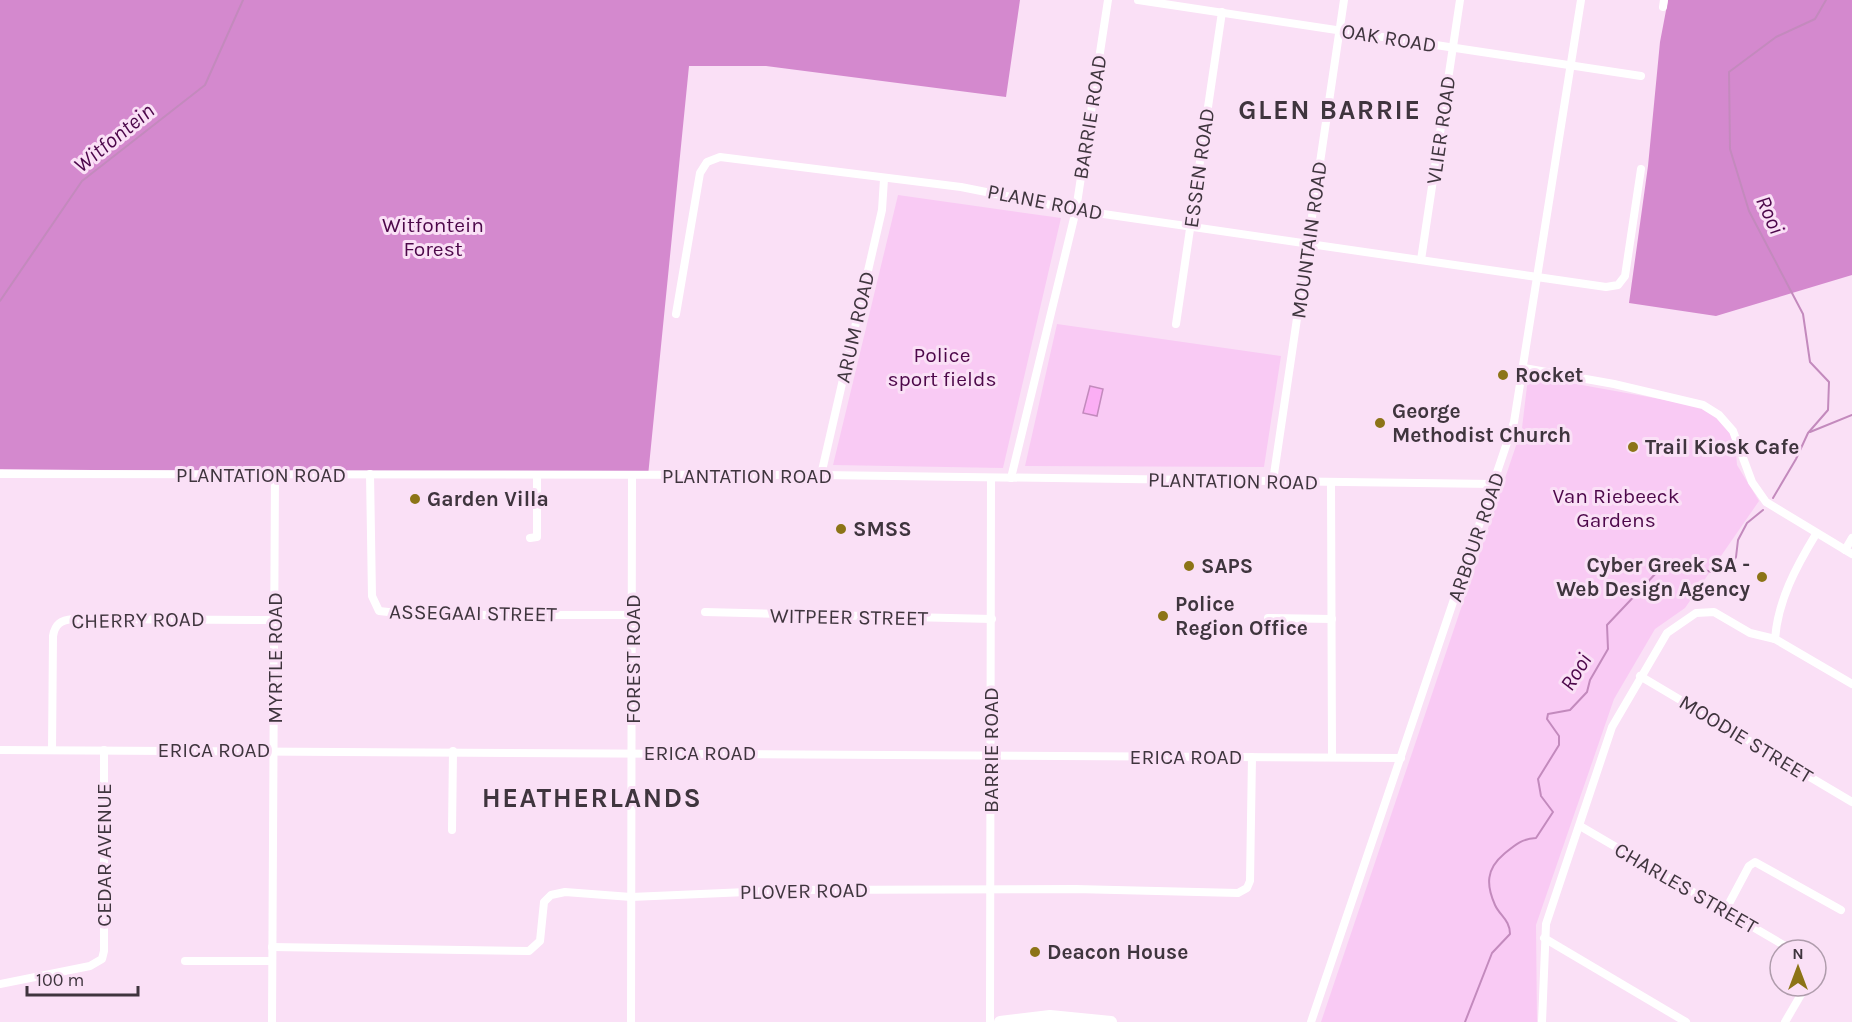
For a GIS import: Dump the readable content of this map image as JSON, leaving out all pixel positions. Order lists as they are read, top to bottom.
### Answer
{
  "streets": {
    "street": [
      "OAK ROAD",
      "BARRIE ROAD",
      "VLIER ROAD",
      "ESSEN ROAD",
      "PLANE ROAD",
      "MOUNTAIN ROAD",
      "ARUM ROAD",
      "PLANTATION ROAD",
      "ARBOUR ROAD",
      "ASSEGAAI STREET",
      "WITPEER STREET",
      "CHERRY ROAD",
      "MYRTLE ROAD",
      "FOREST ROAD",
      "MOODIE STREET",
      "ERICA ROAD",
      "CEDAR AVENUE",
      "CHARLES STREET",
      "PLOVER ROAD"
    ]
  },
  "crossings": [
    ["OAK ROAD", "VLIER ROAD"],
    ["OAK ROAD", "ESSEN ROAD"],
    ["OAK ROAD", "MOUNTAIN ROAD"],
    ["OAK ROAD", "ARBOUR ROAD"],
    ["BARRIE ROAD", "PLANE ROAD"],
    ["BARRIE ROAD", "PLANTATION ROAD"],
    ["BARRIE ROAD", "WITPEER STREET"],
    ["BARRIE ROAD", "ERICA ROAD"],
    ["BARRIE ROAD", "PLOVER ROAD"],
    ["VLIER ROAD", "PLANE ROAD"],
    ["ESSEN ROAD", "PLANE ROAD"],
    ["PLANE ROAD", "MOUNTAIN ROAD"],
    ["PLANE ROAD", "ARUM ROAD"],
    ["PLANE ROAD", "ARBOUR ROAD"],
    ["MOUNTAIN ROAD", "PLANTATION ROAD"],
    ["ARUM ROAD", "PLANTATION ROAD"],
    ["PLANTATION ROAD", "ARBOUR ROAD"],
    ["PLANTATION ROAD", "ASSEGAAI STREET"],
    ["PLANTATION ROAD", "MYRTLE ROAD"],
    ["PLANTATION ROAD", "FOREST ROAD"],
    ["ARBOUR ROAD", "ERICA ROAD"],
    ["ASSEGAAI STREET", "FOREST ROAD"],
    ["CHERRY ROAD", "MYRTLE ROAD"],
    ["CHERRY ROAD", "ERICA ROAD"],
    ["MYRTLE ROAD", "ERICA ROAD"],
    ["MYRTLE ROAD", "PLOVER ROAD"],
    ["FOREST ROAD", "ERICA ROAD"],
    ["FOREST ROAD", "PLOVER ROAD"],
    ["ERICA ROAD", "CEDAR AVENUE"],
    ["ERICA ROAD", "PLOVER ROAD"]
  ],
  "districts": ["GLEN BARRIE", "HEATHERLANDS"],
  "water": ["Witfontein", "Rooi"],
  "parks": ["Witfontein Forest", "Police sport fields", "Van Riebeeck Gardens"],
  "places": [
    "Rocket",
    "George Methodist Church",
    "Trail Kiosk Cafe",
    "Garden Villa",
    "SMSS",
    "SAPS",
    "Cyber Greek SA - Web Design Agency",
    "Police Region Office",
    "Deacon House"
  ],
  "scale_bar": "100 m",
  "north": "top"
}
